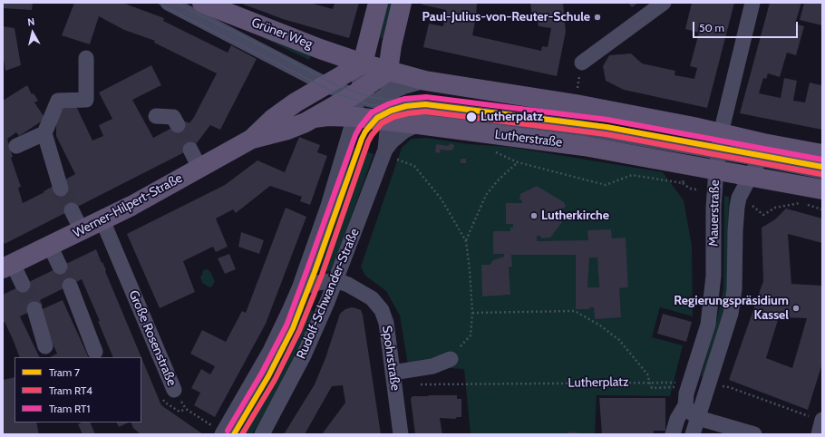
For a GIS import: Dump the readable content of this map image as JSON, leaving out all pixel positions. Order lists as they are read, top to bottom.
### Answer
{
  "streets": {
    "main road": ["Grüner Weg", "Lutherstraße", "Werner-Hilpert-Straße"],
    "street": [
      "Mauerstraße",
      "Rudolf-Schwander-Straße",
      "Große Rosenstraße",
      "Spohrstraße"
    ],
    "path": ["Lutherplatz"]
  },
  "crossings": [
    ["Grüner Weg", "Lutherstraße"],
    ["Grüner Weg", "Werner-Hilpert-Straße"],
    ["Lutherstraße", "Werner-Hilpert-Straße"],
    ["Lutherstraße", "Mauerstraße"],
    ["Lutherstraße", "Rudolf-Schwander-Straße"],
    ["Werner-Hilpert-Straße", "Rudolf-Schwander-Straße"],
    ["Werner-Hilpert-Straße", "Große Rosenstraße"],
    ["Rudolf-Schwander-Straße", "Spohrstraße"]
  ],
  "places": [
    "Paul-Julius-von-Reuter-Schule",
    "Lutherplatz",
    "Lutherkirche",
    "Regierungspräsidium Kassel"
  ],
  "lines": ["tram line RT1", "tram line 7", "tram line RT4"],
  "legend": ["Tram 7", "Tram RT4", "Tram RT1"],
  "scale_bar": "50 m",
  "north": "top"
}
